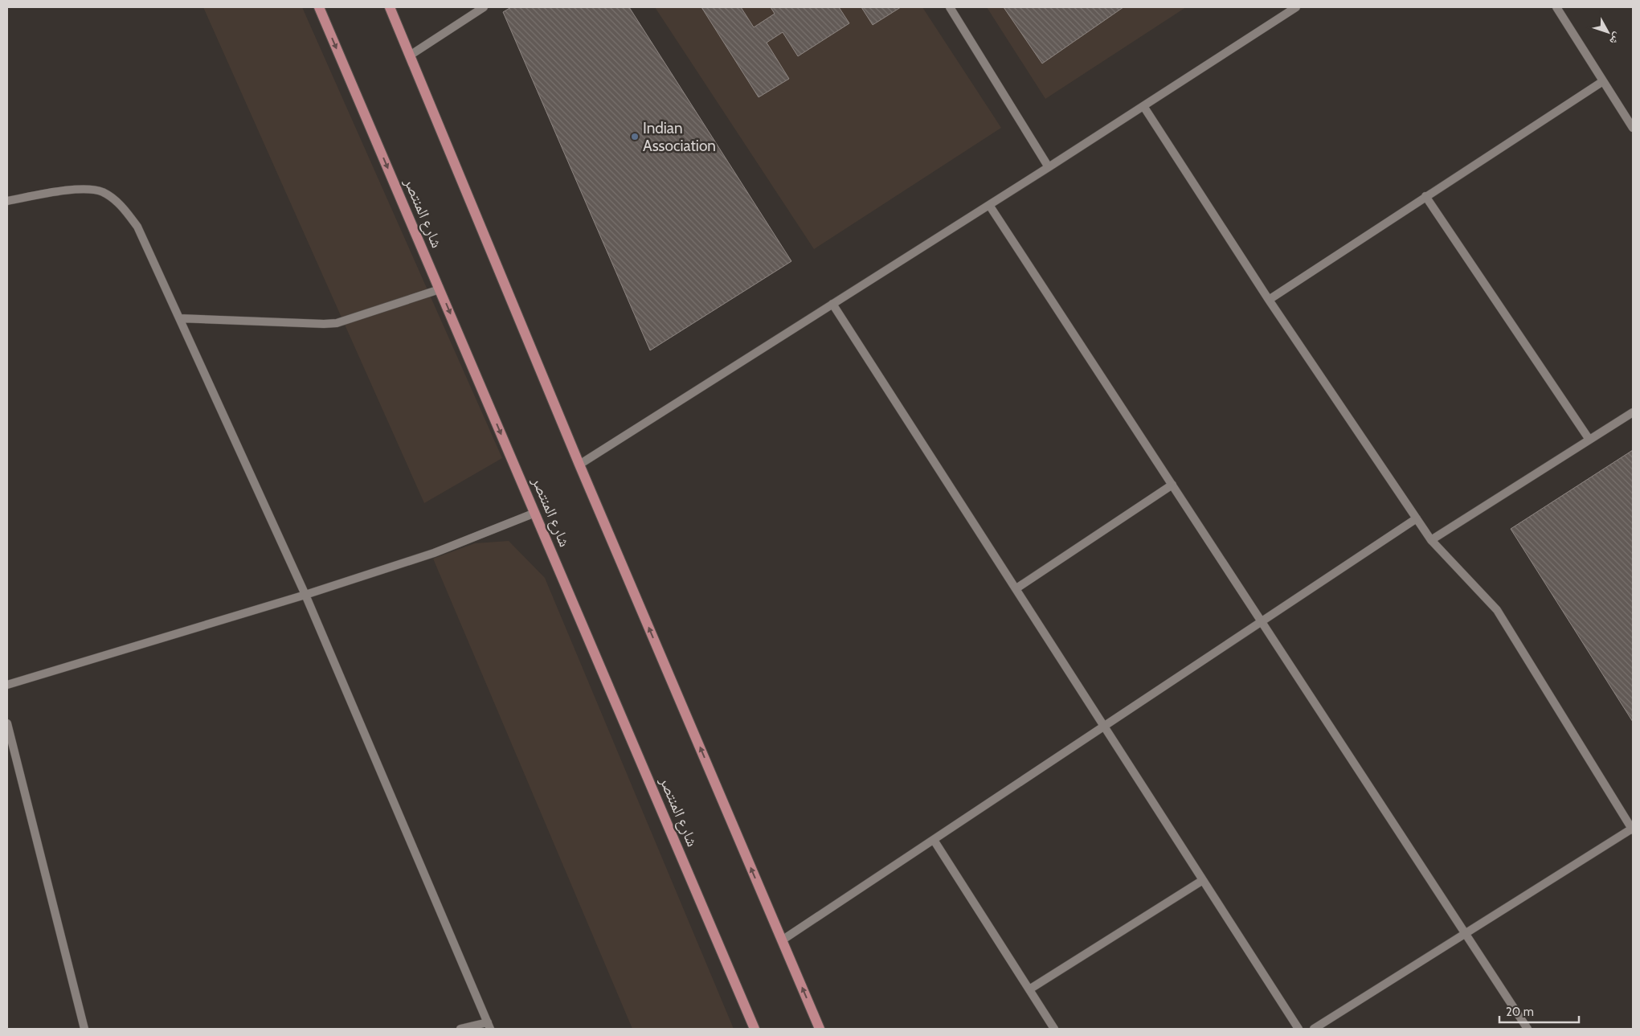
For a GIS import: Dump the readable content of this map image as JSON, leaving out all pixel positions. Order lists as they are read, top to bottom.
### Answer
{
  "streets": {
    "main road": ["شارع المنتصر"]
  },
  "places": ["Indian Association"],
  "scale_bar": "20 m",
  "north": "bottom right"
}
